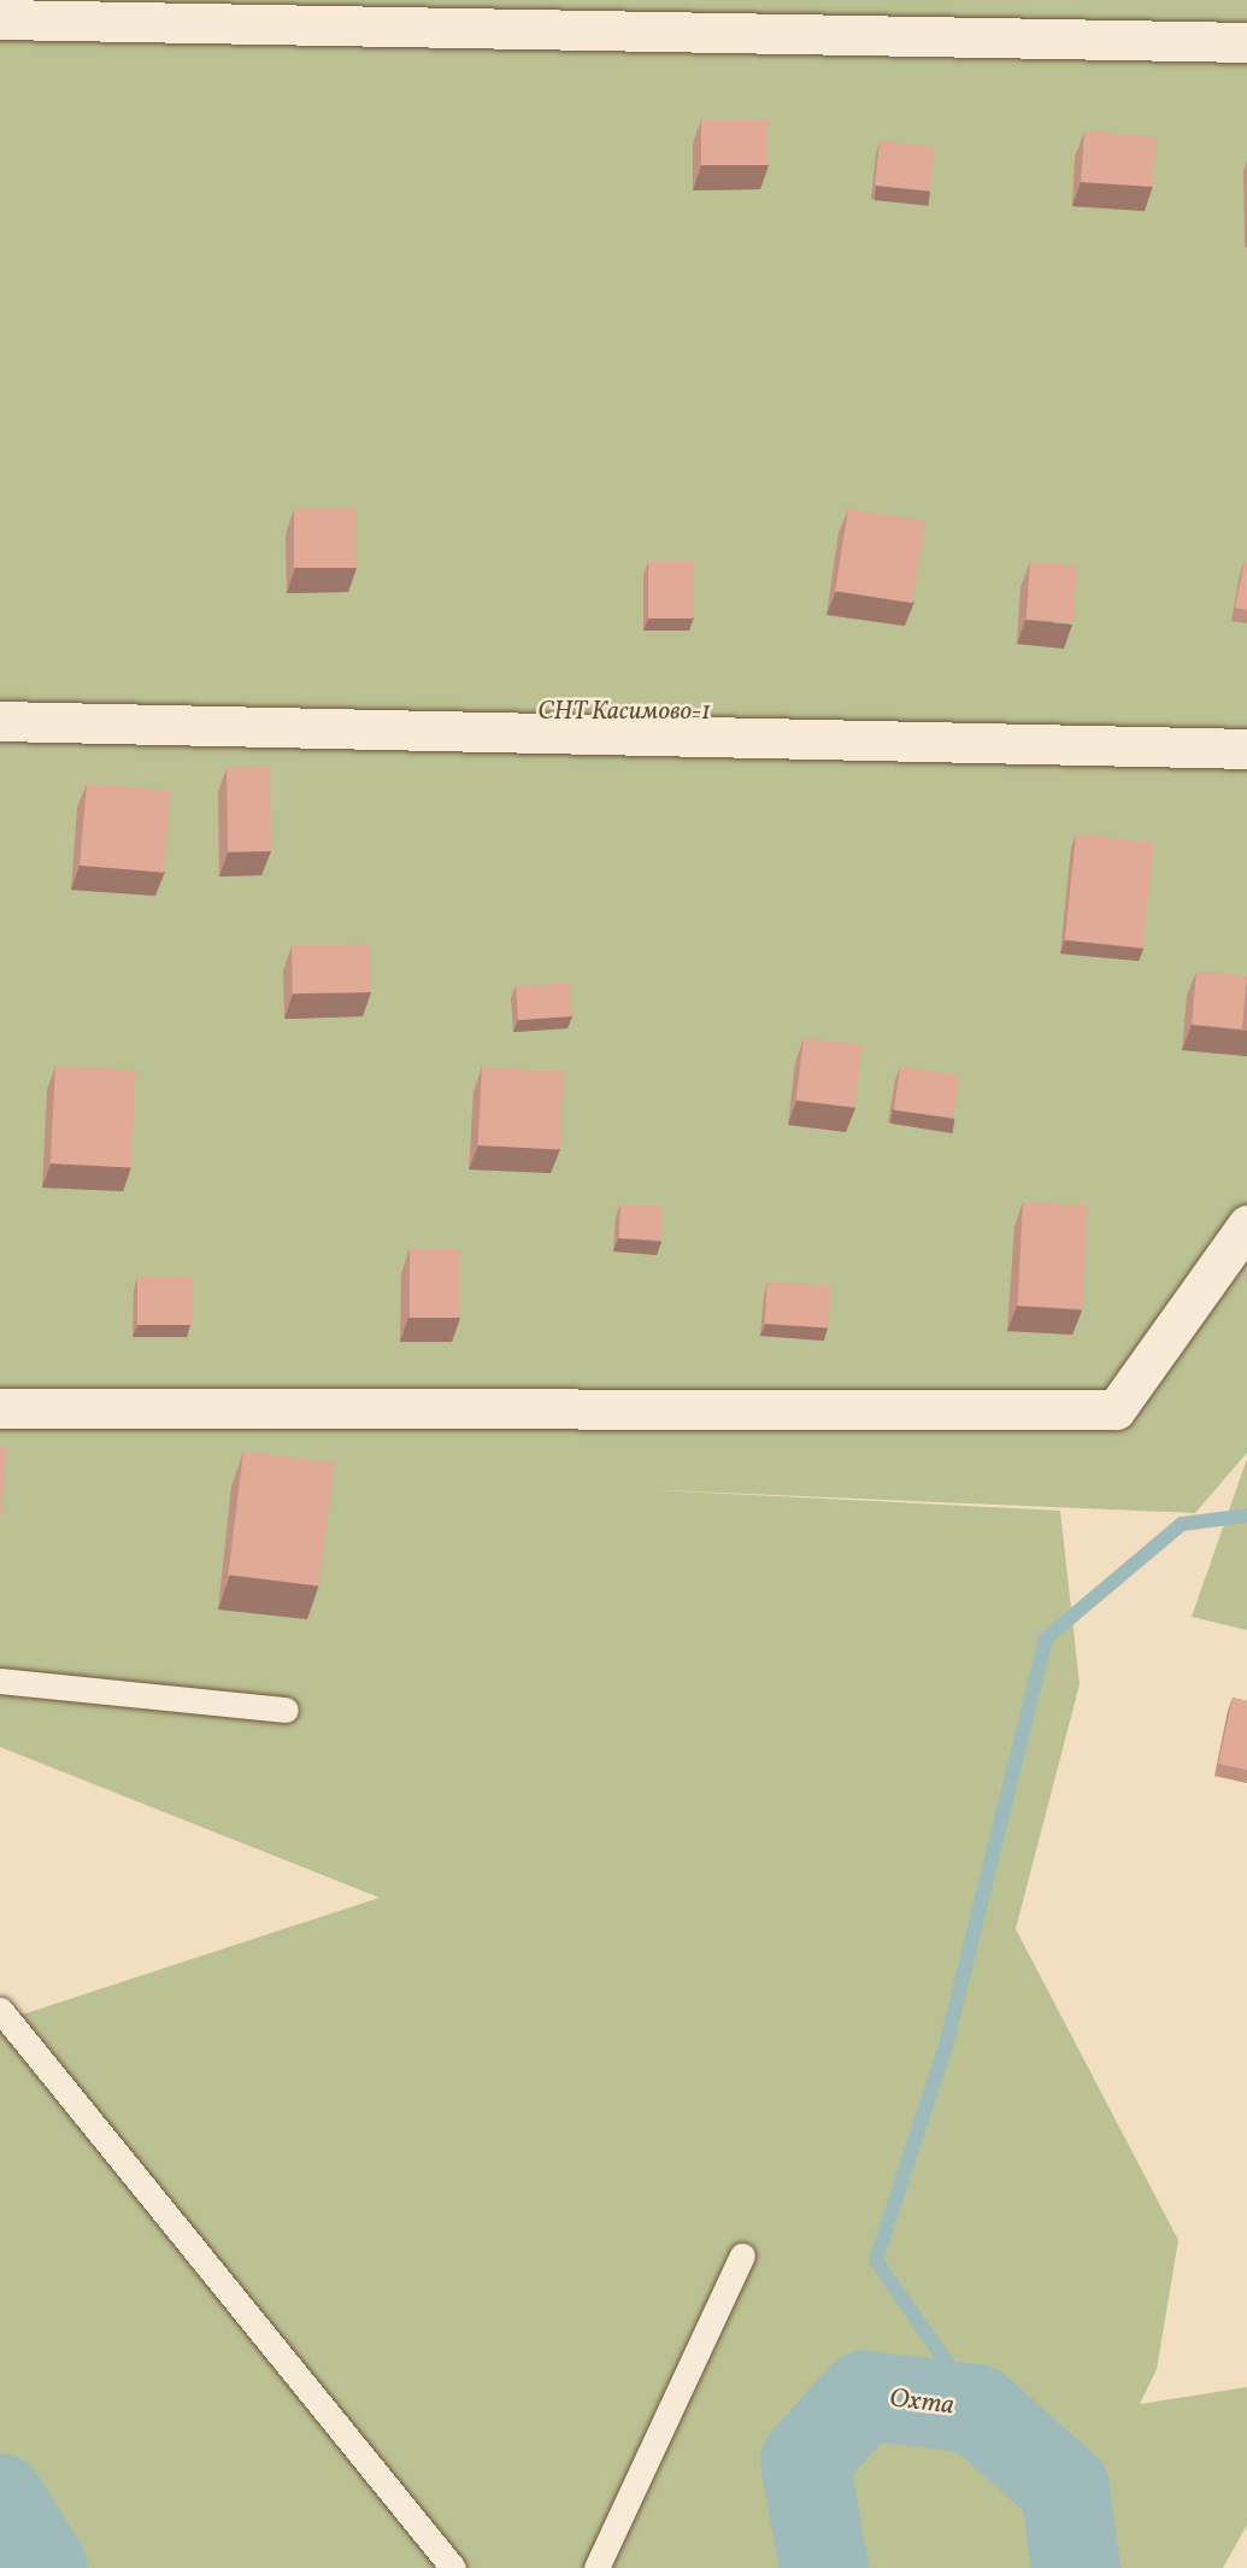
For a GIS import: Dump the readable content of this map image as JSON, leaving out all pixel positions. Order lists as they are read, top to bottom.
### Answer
{
  "water": ["Охта"],
  "parks": ["СНТ Касимово-1"]
}
